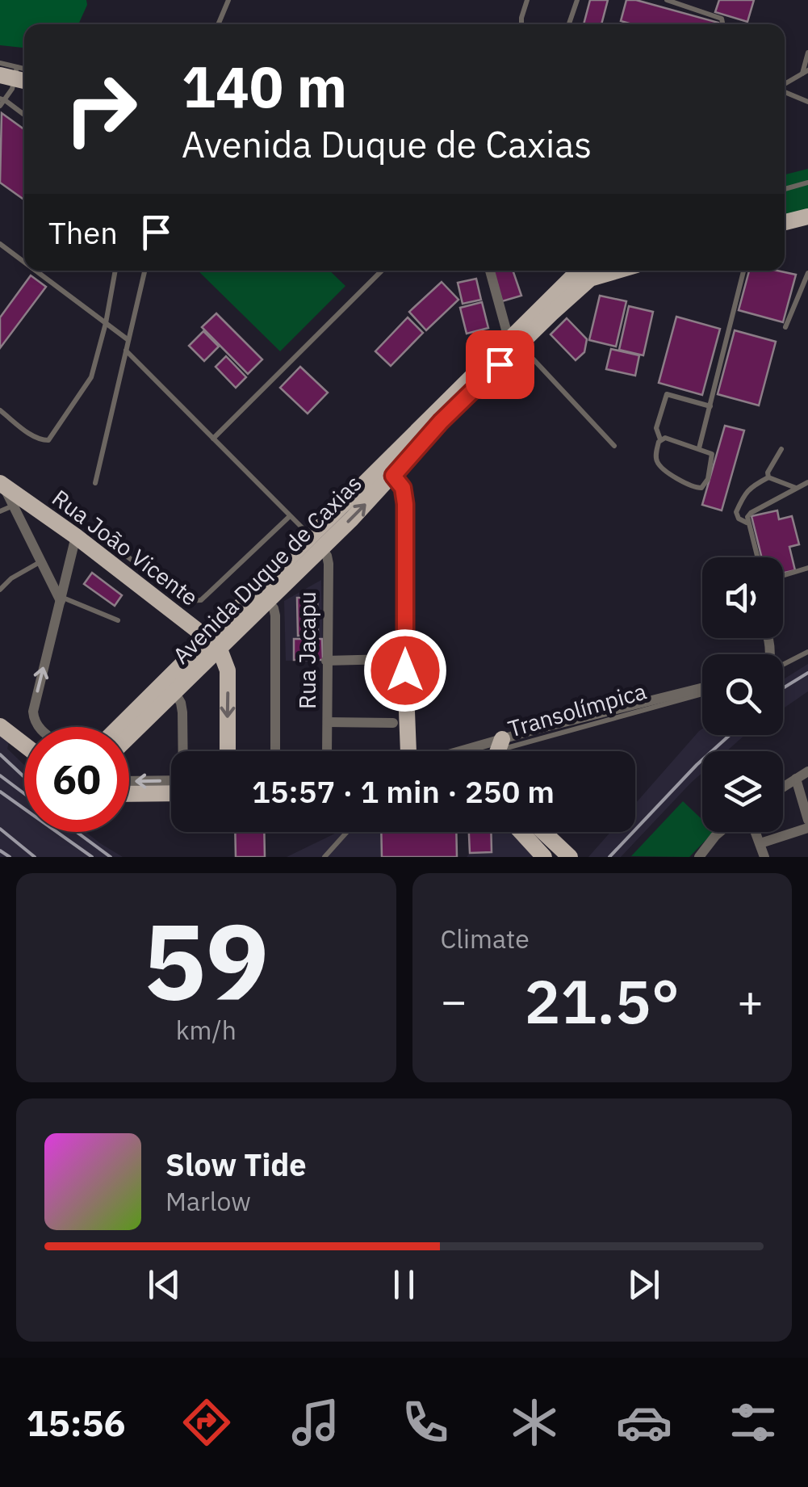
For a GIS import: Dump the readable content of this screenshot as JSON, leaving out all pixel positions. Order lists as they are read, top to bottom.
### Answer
{
  "streets": {
    "main road": ["Rua João Vicente", "Avenida Duque de Caxias"],
    "street": ["Rua Jacapu"],
    "lane": ["Transolímpica"]
  },
  "crossings": [
    ["Rua João Vicente", "Avenida Duque de Caxias"],
    ["Avenida Duque de Caxias", "Rua Jacapu"]
  ],
  "page": {
    "turn": ["140 m", "Avenida Duque de Caxias"],
    "then": "Then",
    "limit": "60",
    "trip": "15:57 · 1 min · 250 m",
    "tile": [
      ["59", "km/h"],
      "Climate"
    ],
    "heat": ["−", "21.5°", "+"],
    "song": ["Slow Tide", "Marlow"],
    "tabs": "15:56"
  }
}
